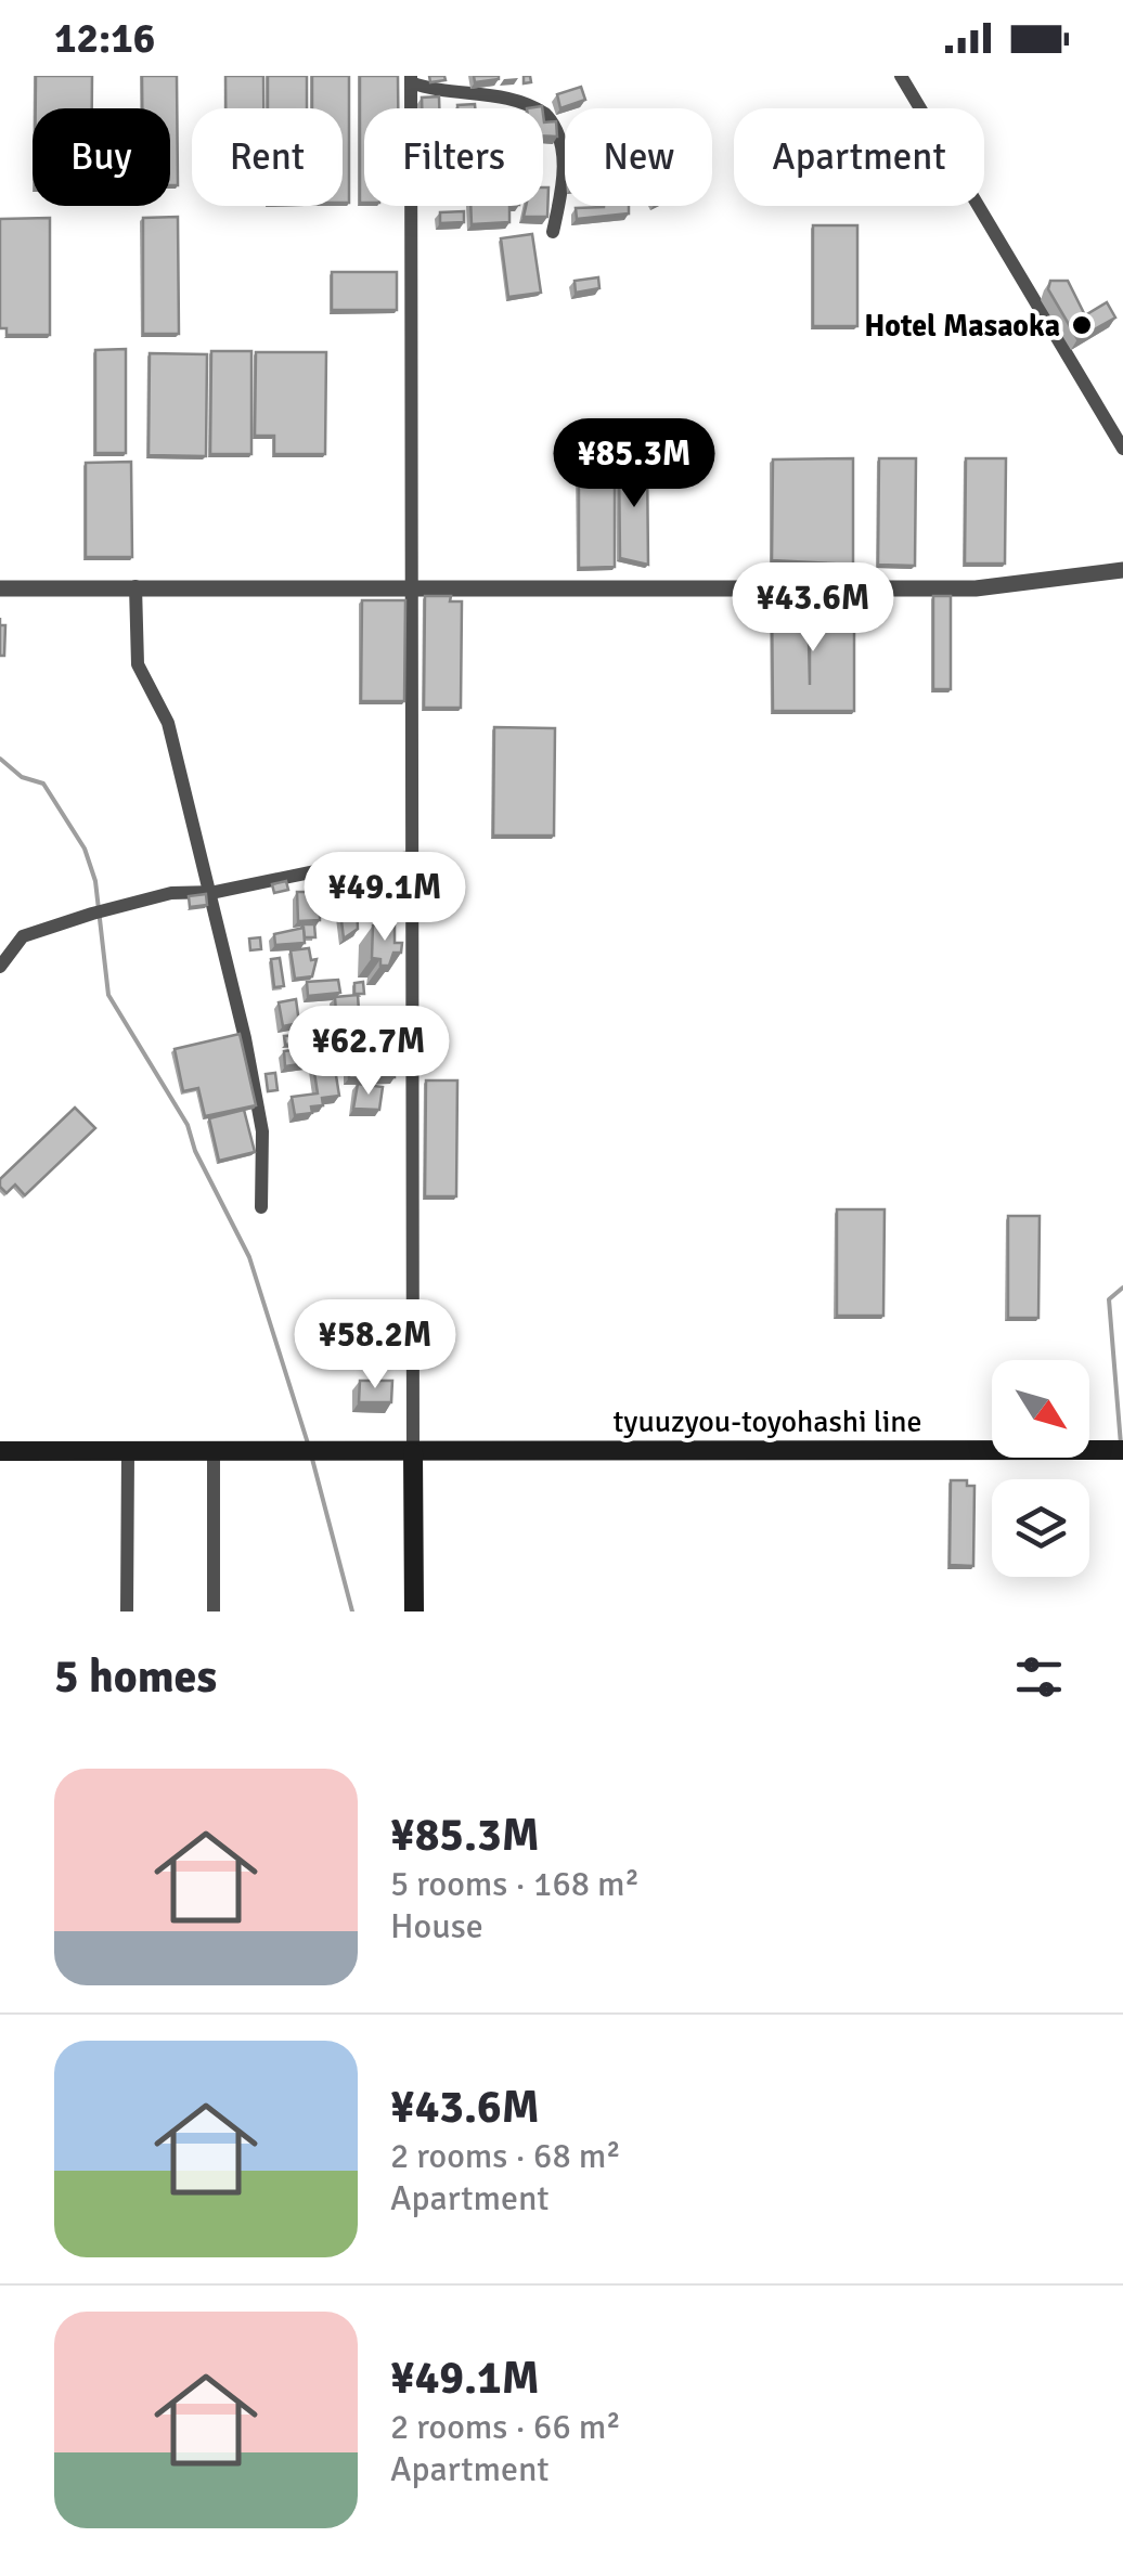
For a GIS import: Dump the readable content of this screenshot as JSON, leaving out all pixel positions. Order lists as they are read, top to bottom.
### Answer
{
  "streets": {
    "main road": ["tyuuzyou-toyohashi line"]
  },
  "places": ["Hotel Masaoka"],
  "north": "bottom right",
  "page": {
    "status": "12:16",
    "chip": [
      "Buy",
      "Rent",
      "Filters",
      "New",
      "Apartment"
    ],
    "price": [
      "¥85.3M",
      "¥43.6M",
      "¥49.1M",
      "¥62.7M",
      "¥58.2M"
    ],
    "heading": "5 homes",
    "list": [
      {
        "name": "¥85.3M",
        "note": "5 rooms · 168 m² · House"
      },
      {
        "name": "¥43.6M",
        "note": "2 rooms · 68 m² · Apartment"
      },
      {
        "name": "¥49.1M",
        "note": "2 rooms · 66 m² · Apartment"
      }
    ]
  }
}
